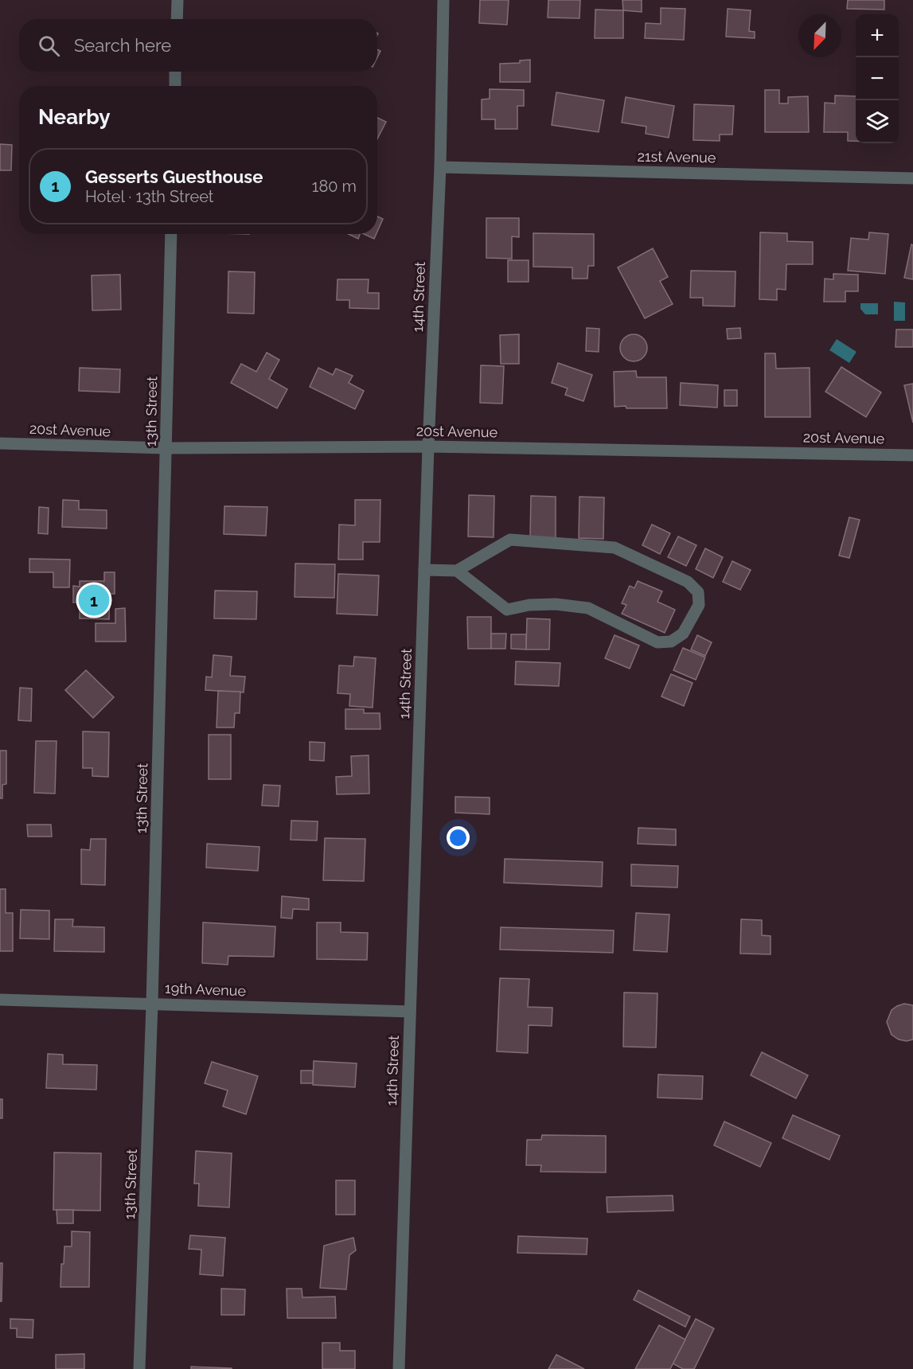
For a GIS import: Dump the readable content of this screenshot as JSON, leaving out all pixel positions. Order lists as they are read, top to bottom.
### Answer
{
  "streets": {
    "street": [
      "21st Avenue",
      "14th Street",
      "13th Street",
      "20st Avenue",
      "19th Avenue"
    ]
  },
  "crossings": [
    ["21st Avenue", "14th Street"],
    ["14th Street", "20st Avenue"],
    ["14th Street", "19th Avenue"],
    ["13th Street", "20st Avenue"],
    ["13th Street", "19th Avenue"]
  ],
  "north": "bottom left",
  "page": {
    "map_buttons": ["+", "−"],
    "search": "Search here",
    "heading": "Nearby",
    "list": [
      {
        "mark": "1",
        "name": "Gesserts Guesthouse",
        "note": "Hotel · 13th Street",
        "value": "180 m"
      }
    ],
    "pins": "1"
  }
}
